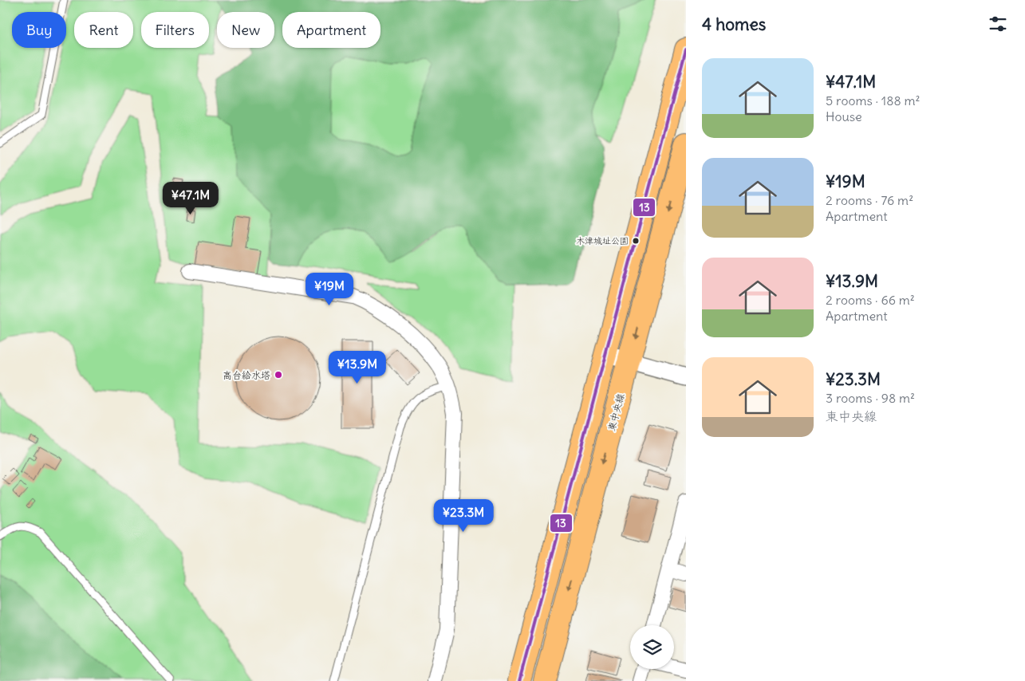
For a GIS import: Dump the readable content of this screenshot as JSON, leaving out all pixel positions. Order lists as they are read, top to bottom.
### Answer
{
  "streets": {
    "highway": ["東中央線"]
  },
  "places": ["木津城址公園", "高台給水塔"],
  "lines": ["transit line 13"],
  "page": {
    "heading": "4 homes",
    "chip": [
      "Buy",
      "Rent",
      "Filters",
      "New",
      "Apartment"
    ],
    "list": [
      {
        "name": "¥47.1M",
        "note": "5 rooms · 188 m² · House"
      },
      {
        "name": "¥19M",
        "note": "2 rooms · 76 m² · Apartment"
      },
      {
        "name": "¥13.9M",
        "note": "2 rooms · 66 m² · Apartment"
      },
      {
        "name": "¥23.3M",
        "note": "3 rooms · 98 m² · 東中央線"
      }
    ],
    "price": [
      "¥47.1M",
      "¥19M",
      "¥13.9M",
      "¥23.3M"
    ]
  }
}
